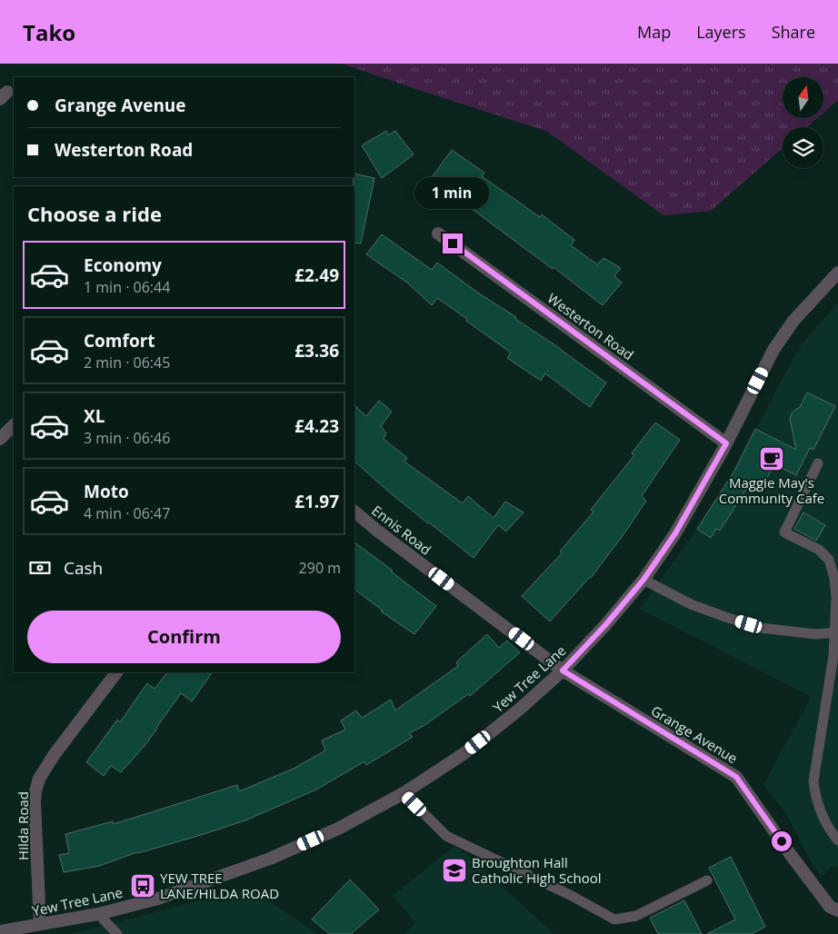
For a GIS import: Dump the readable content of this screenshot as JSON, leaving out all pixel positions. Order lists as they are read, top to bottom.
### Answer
{
  "streets": {
    "street": [
      "Westerton Road",
      "Ennis Road",
      "Yew Tree Lane",
      "Grange Avenue",
      "Hilda Road"
    ]
  },
  "crossings": [
    ["Westerton Road", "Yew Tree Lane"],
    ["Ennis Road", "Yew Tree Lane"],
    ["Ennis Road", "Grange Avenue"],
    ["Yew Tree Lane", "Grange Avenue"],
    ["Yew Tree Lane", "Hilda Road"]
  ],
  "places": {
    "cafe": ["Maggie May's Community Cafe"],
    "school or university": ["Broughton Hall Catholic High School"],
    "bus stop": ["YEW TREE LANE/HILDA ROAD"]
  },
  "north": "top",
  "page": {
    "header": "Tako",
    "nav": ["Map", "Layers", "Share"],
    "banner": ["Grange Avenue", "Westerton Road"],
    "bubble": "1 min",
    "heading": "Choose a ride",
    "list": [
      {
        "name": "Economy",
        "note": "1 min · 06:44",
        "value": "£2.49"
      },
      {
        "name": "Comfort",
        "note": "2 min · 06:45",
        "value": "£3.36"
      },
      {
        "name": "XL",
        "note": "3 min · 06:46",
        "value": "£4.23"
      },
      {
        "name": "Moto",
        "note": "4 min · 06:47",
        "value": "£1.97"
      }
    ],
    "pay": ["Cash", "290 m"],
    "buttons": "Confirm"
  }
}
